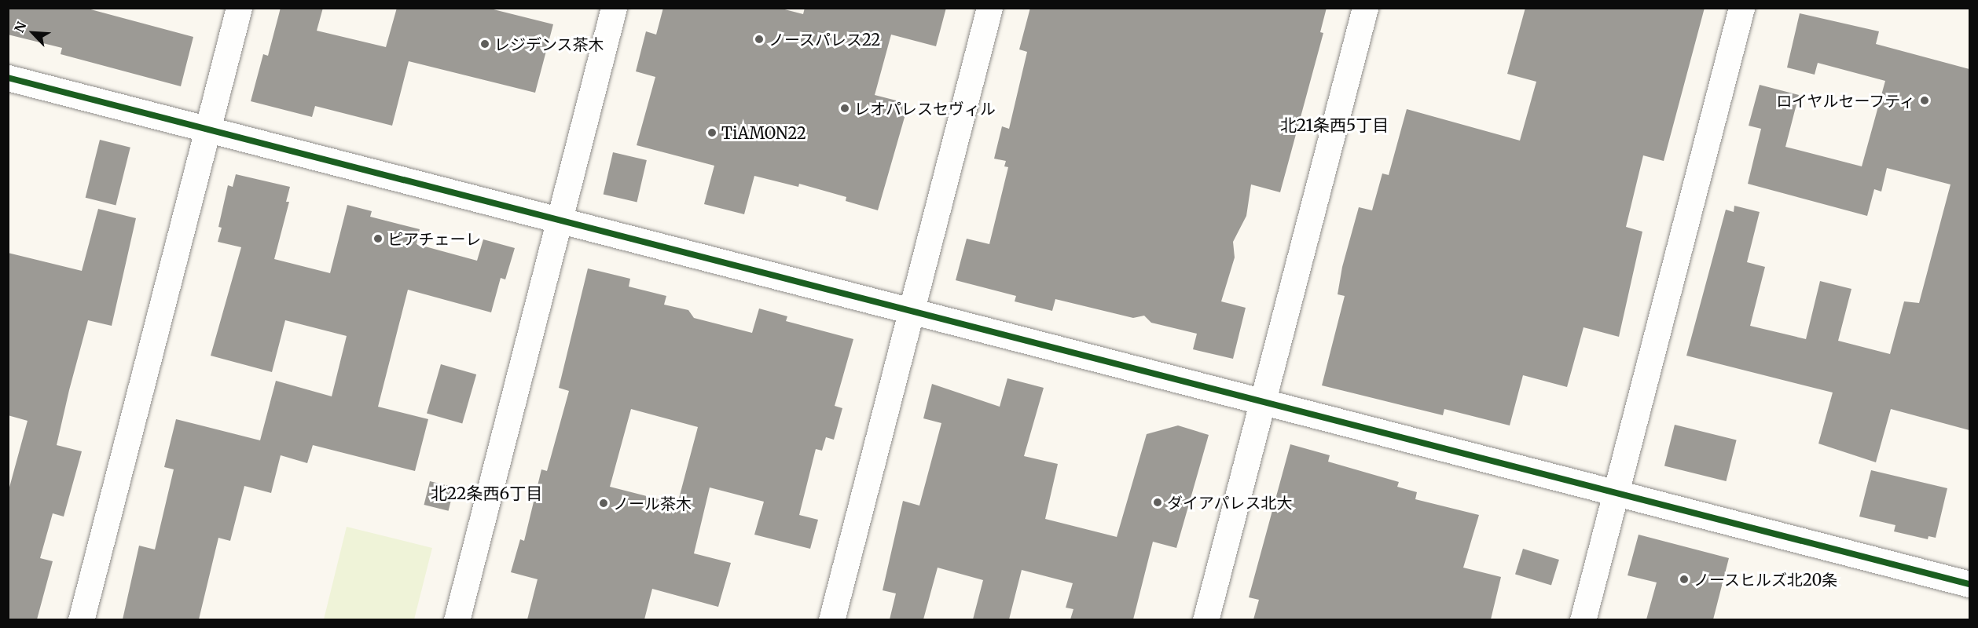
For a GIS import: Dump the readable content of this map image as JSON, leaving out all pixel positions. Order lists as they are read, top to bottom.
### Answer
{
  "districts": ["北21条西5丁目", "北22条西6丁目"],
  "places": [
    "ノースパレス22",
    "レジデンス茶木",
    "ロイヤルセーフティ",
    "レオパレスセヴィル",
    "TiAMON22",
    "ピアチェーレ",
    "ダイアパレス北大",
    "ノール茶木",
    "ノースヒルズ北20条"
  ],
  "north": "top left"
}
